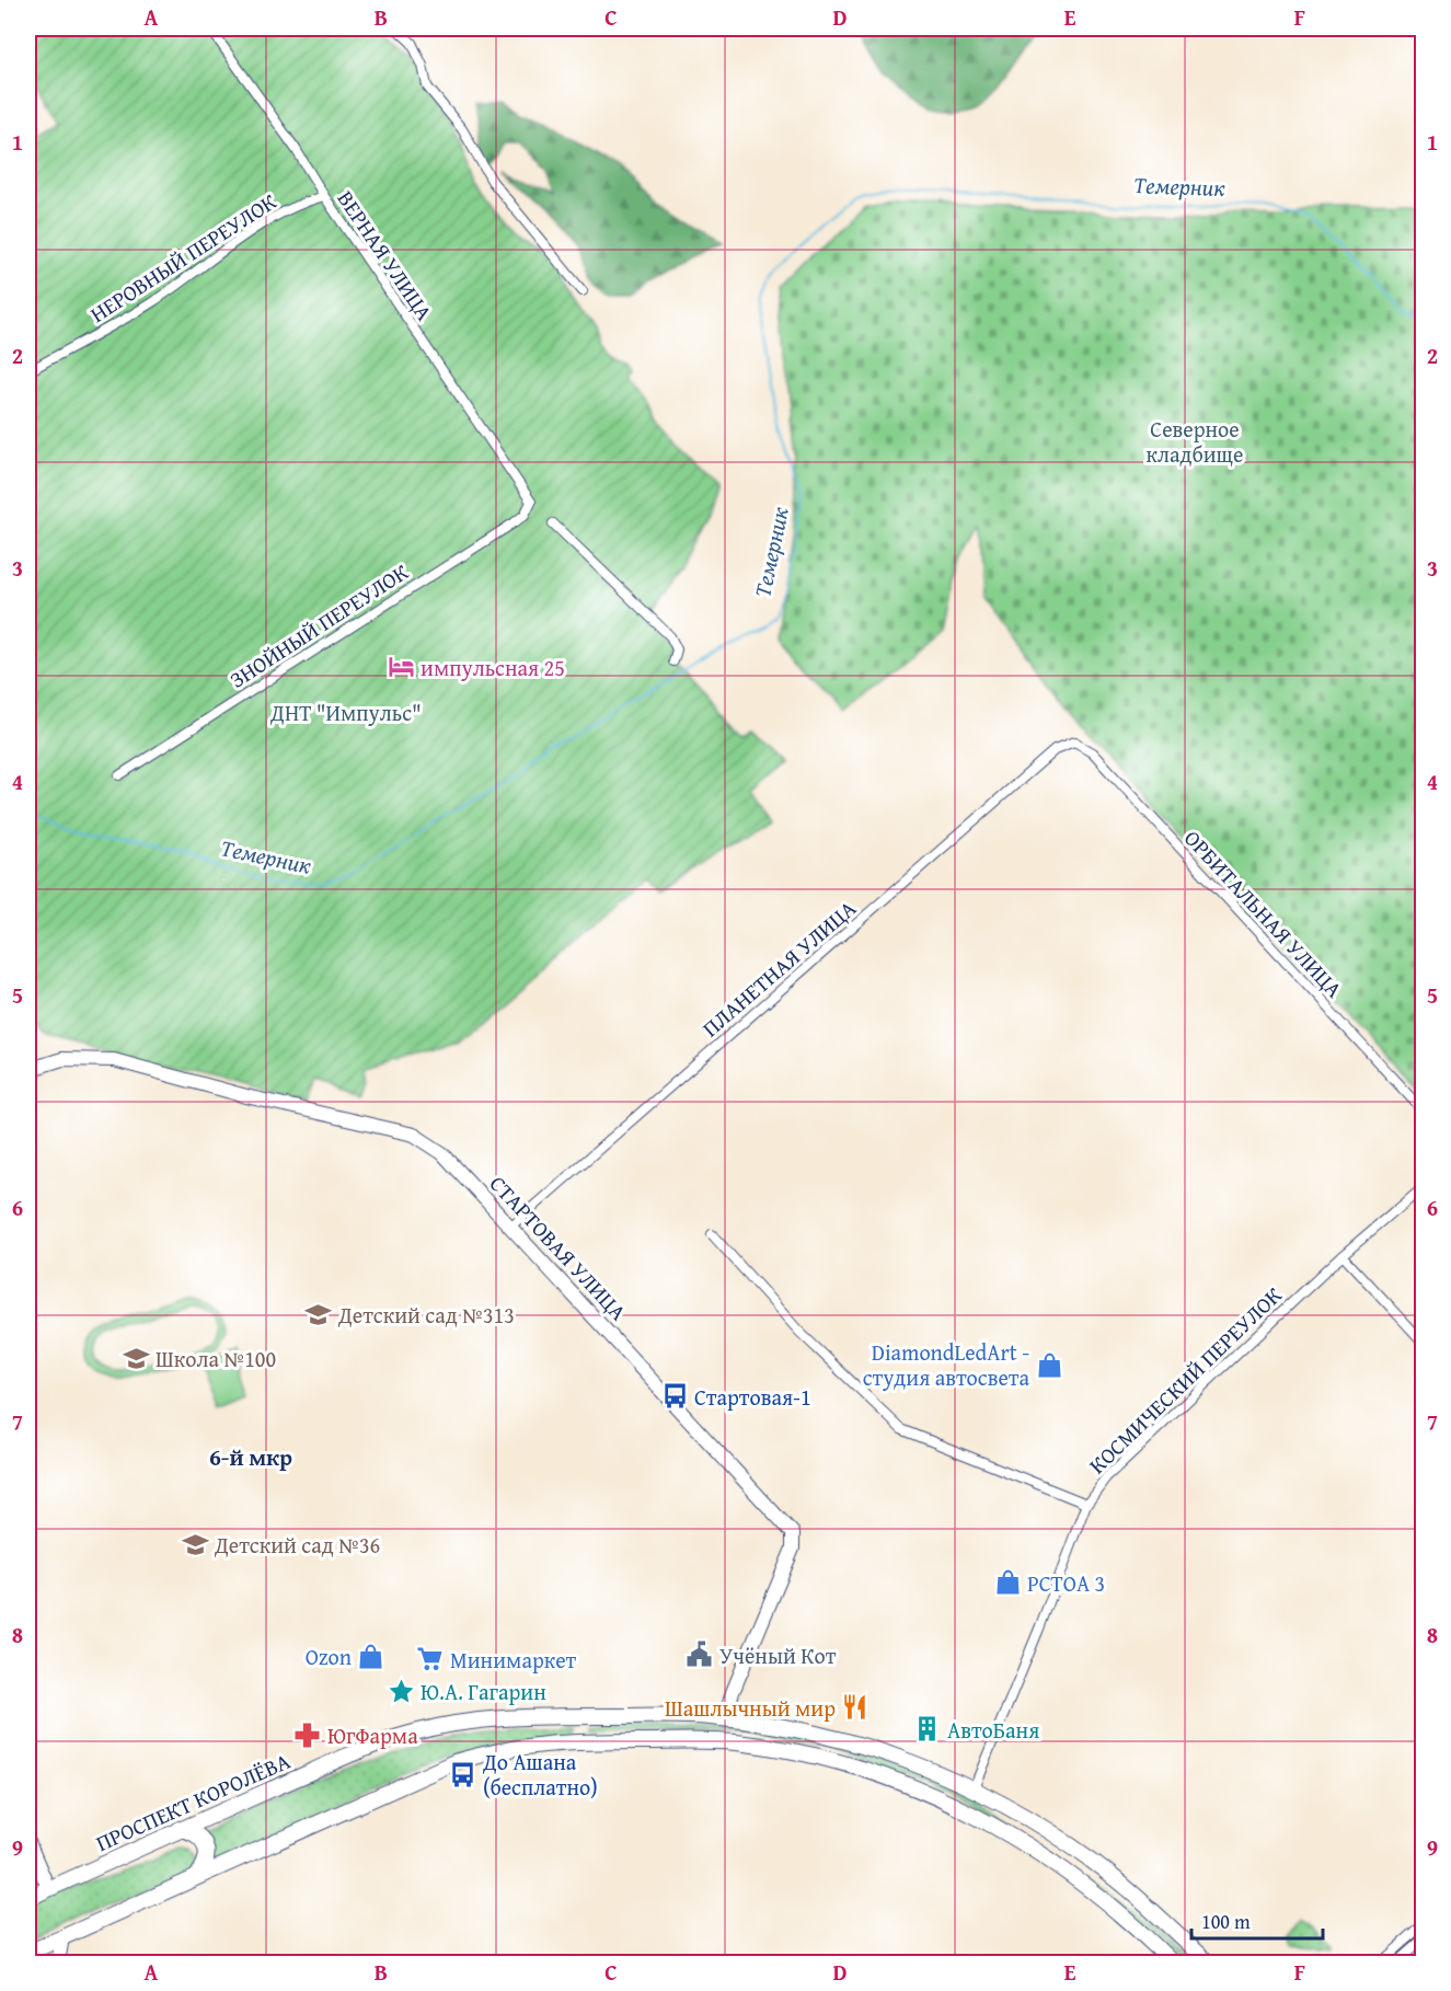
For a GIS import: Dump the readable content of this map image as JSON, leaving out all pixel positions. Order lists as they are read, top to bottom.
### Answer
{
  "streets": {
    "main road": ["ПРОСПЕКТ КОРОЛЁВА"],
    "street": [
      "ВЕРНАЯ УЛИЦА",
      "НЕРОВНЫЙ ПЕРЕУЛОК",
      "ЗНОЙНЫЙ ПЕРЕУЛОК",
      "ОРБИТАЛЬНАЯ УЛИЦА",
      "ПЛАНЕТНАЯ УЛИЦА",
      "СТАРТОВАЯ УЛИЦА",
      "КОСМИЧЕСКИЙ ПЕРЕУЛОК"
    ]
  },
  "crossings": [
    ["ВЕРНАЯ УЛИЦА", "НЕРОВНЫЙ ПЕРЕУЛОК"],
    ["ВЕРНАЯ УЛИЦА", "ЗНОЙНЫЙ ПЕРЕУЛОК"],
    ["ОРБИТАЛЬНАЯ УЛИЦА", "ПЛАНЕТНАЯ УЛИЦА"],
    ["ПЛАНЕТНАЯ УЛИЦА", "СТАРТОВАЯ УЛИЦА"],
    ["СТАРТОВАЯ УЛИЦА", "ПРОСПЕКТ КОРОЛЁВА"],
    ["КОСМИЧЕСКИЙ ПЕРЕУЛОК", "ПРОСПЕКТ КОРОЛЁВА"]
  ],
  "districts": ["6-й мкр"],
  "water": ["Темерник"],
  "parks": ["Северное кладбище", "ДНТ \"Импульс\""],
  "places": {
    "hotel": ["импульсная 25"],
    "school or university": ["Детский сад №313", "Школа №100", "Детский сад №36"],
    "shop": ["DiamondLedArt - студия автосвета", "РСТОА 3", "Ozon"],
    "bus stop": ["Стартовая-1", "До Ашана (бесплатно)"],
    "public building": ["Учёный Кот"],
    "supermarket": ["Минимаркет"],
    "place": ["Ю.А. Гагарин"],
    "restaurant": ["Шашлычный мир"],
    "building": ["АвтоБаня"],
    "pharmacy": ["ЮгФарма"]
  },
  "scale_bar": "100 m",
  "grid": {
    "columns": [
      "A",
      "B",
      "C",
      "D",
      "E",
      "F"
    ],
    "rows": [
      "1",
      "2",
      "3",
      "4",
      "5",
      "6",
      "7",
      "8",
      "9"
    ]
  }
}
